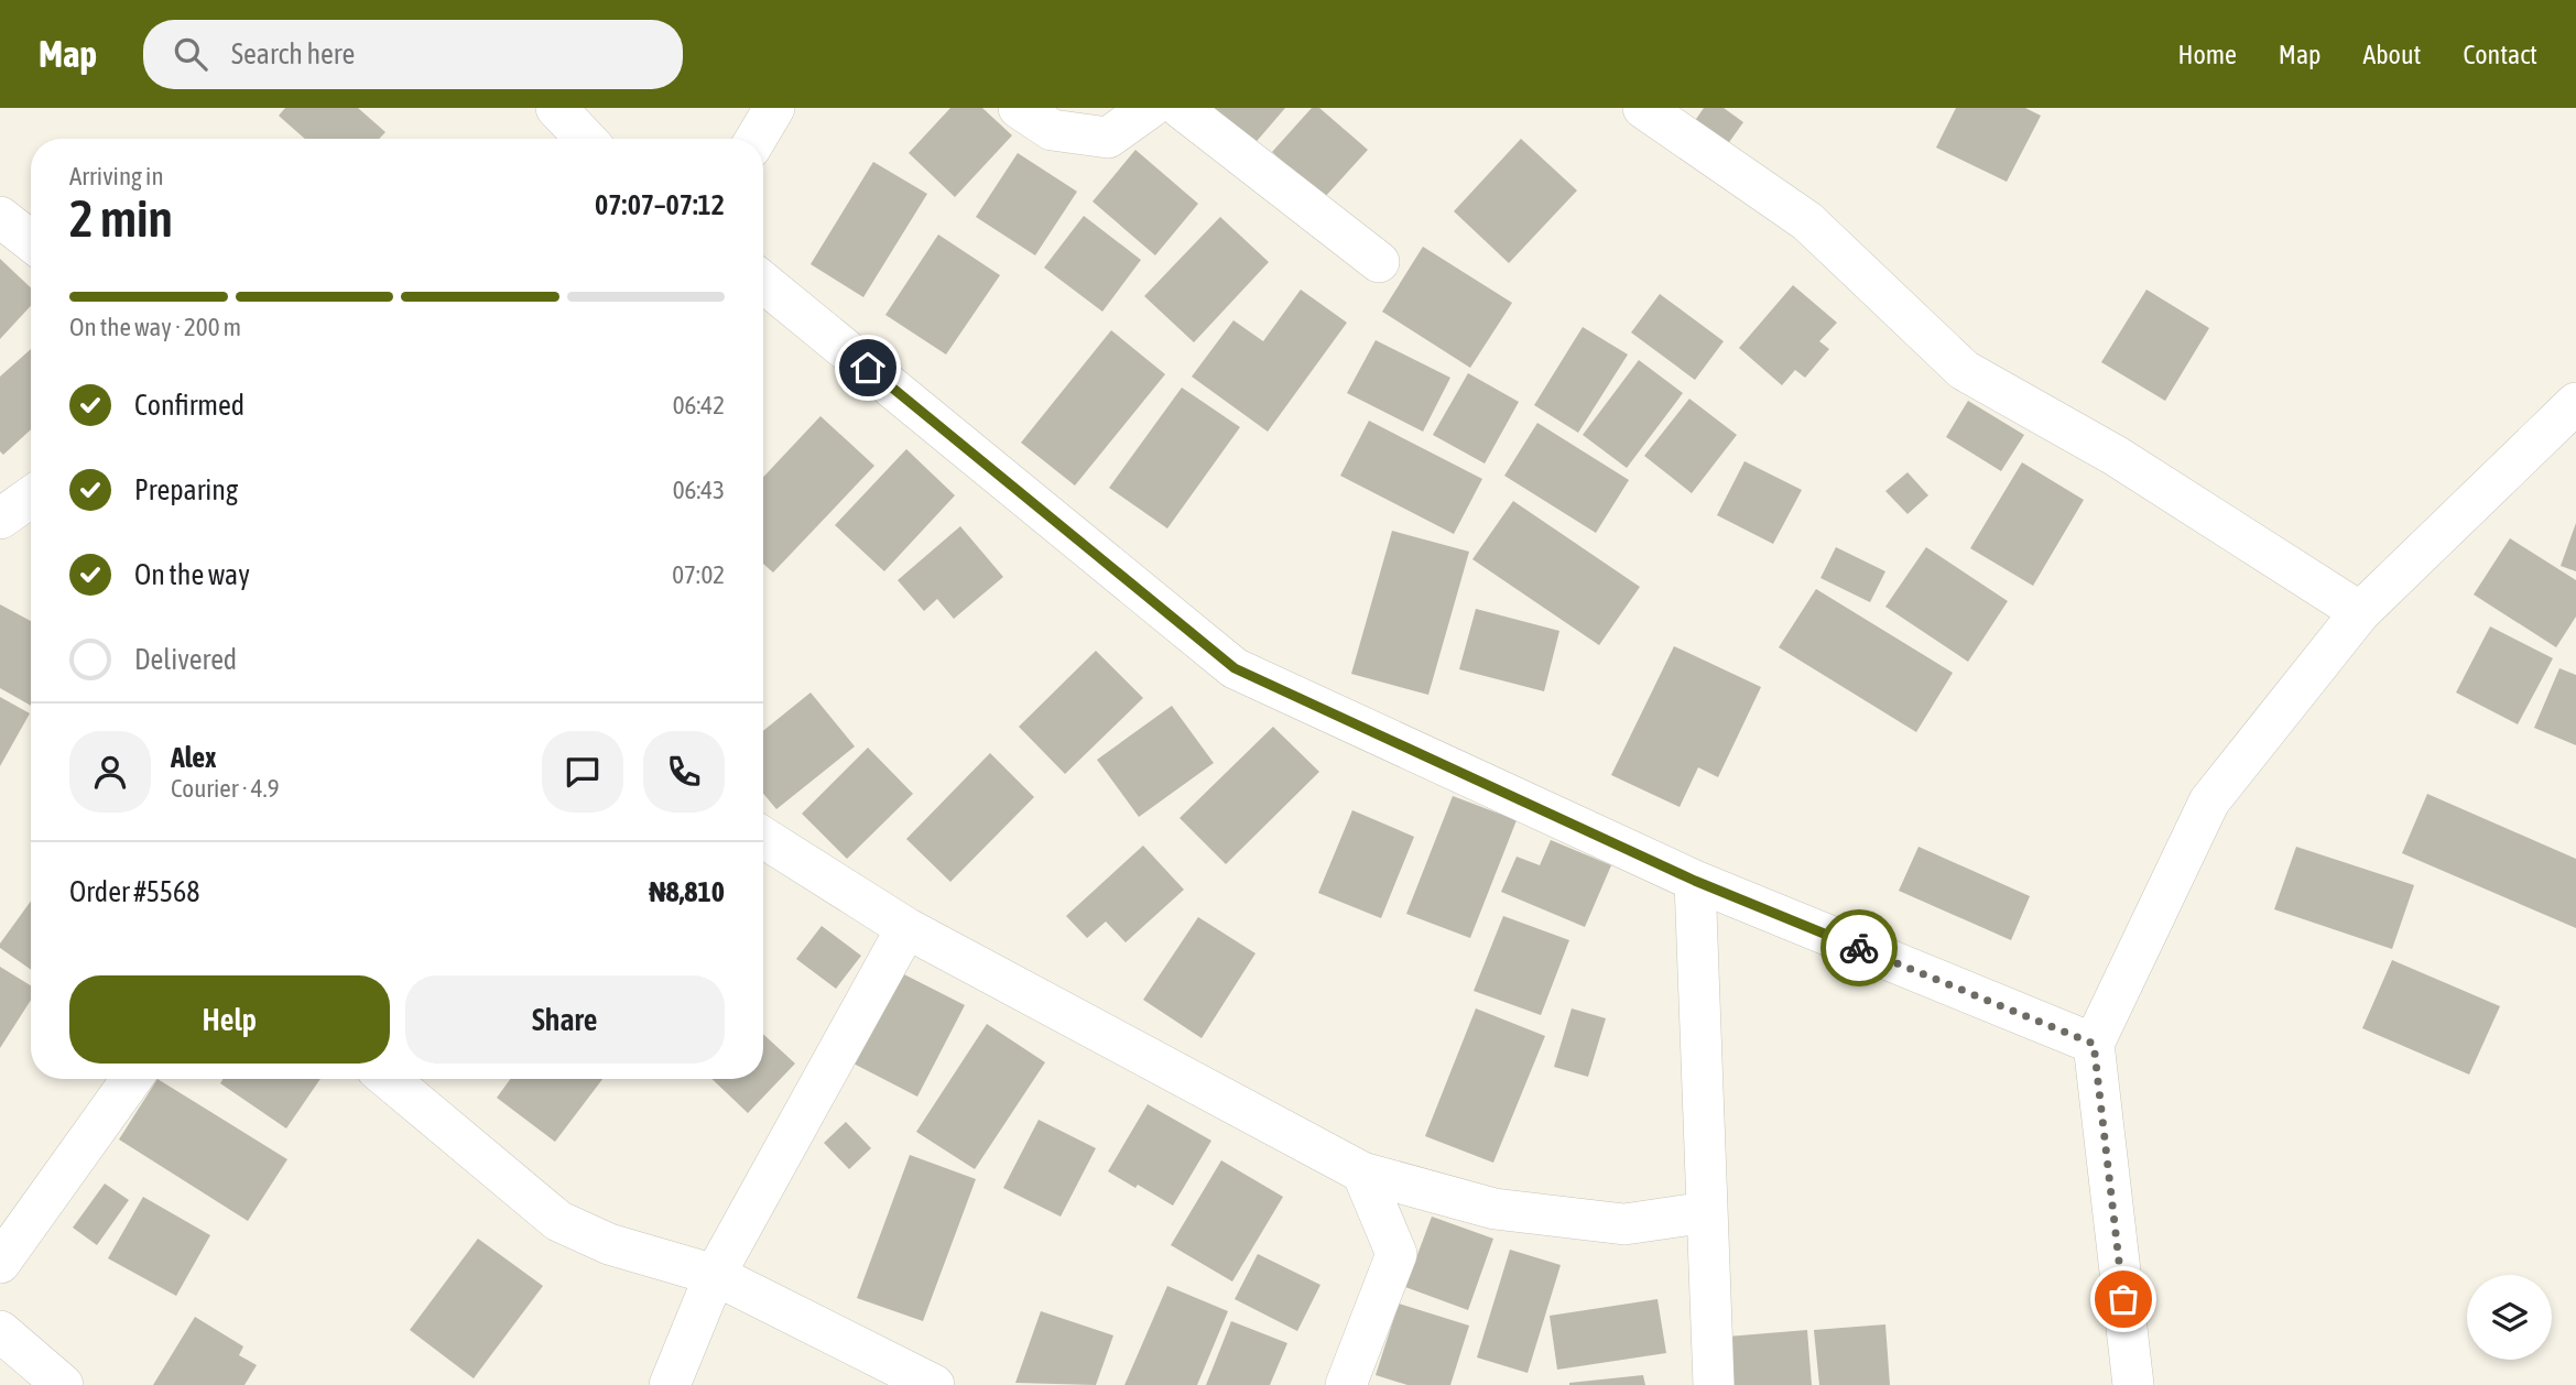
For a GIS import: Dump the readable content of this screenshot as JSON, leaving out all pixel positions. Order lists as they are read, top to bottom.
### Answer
{
  "page": {
    "header": "Map",
    "search": "Search here",
    "nav": [
      "Home",
      "Map",
      "About",
      "Contact"
    ],
    "heading": ["2 min", "Arriving in", "07:07–07:12"],
    "panel": [
      "Alex",
      "Courier · 4.9",
      "Order #5568",
      "₦8,810"
    ],
    "bar": "On the way · 200 m",
    "list": [
      ["Confirmed", "06:42"],
      ["Preparing", "06:43"],
      ["On the way", "07:02"],
      "Delivered"
    ],
    "buttons": ["Help", "Share"]
  }
}
